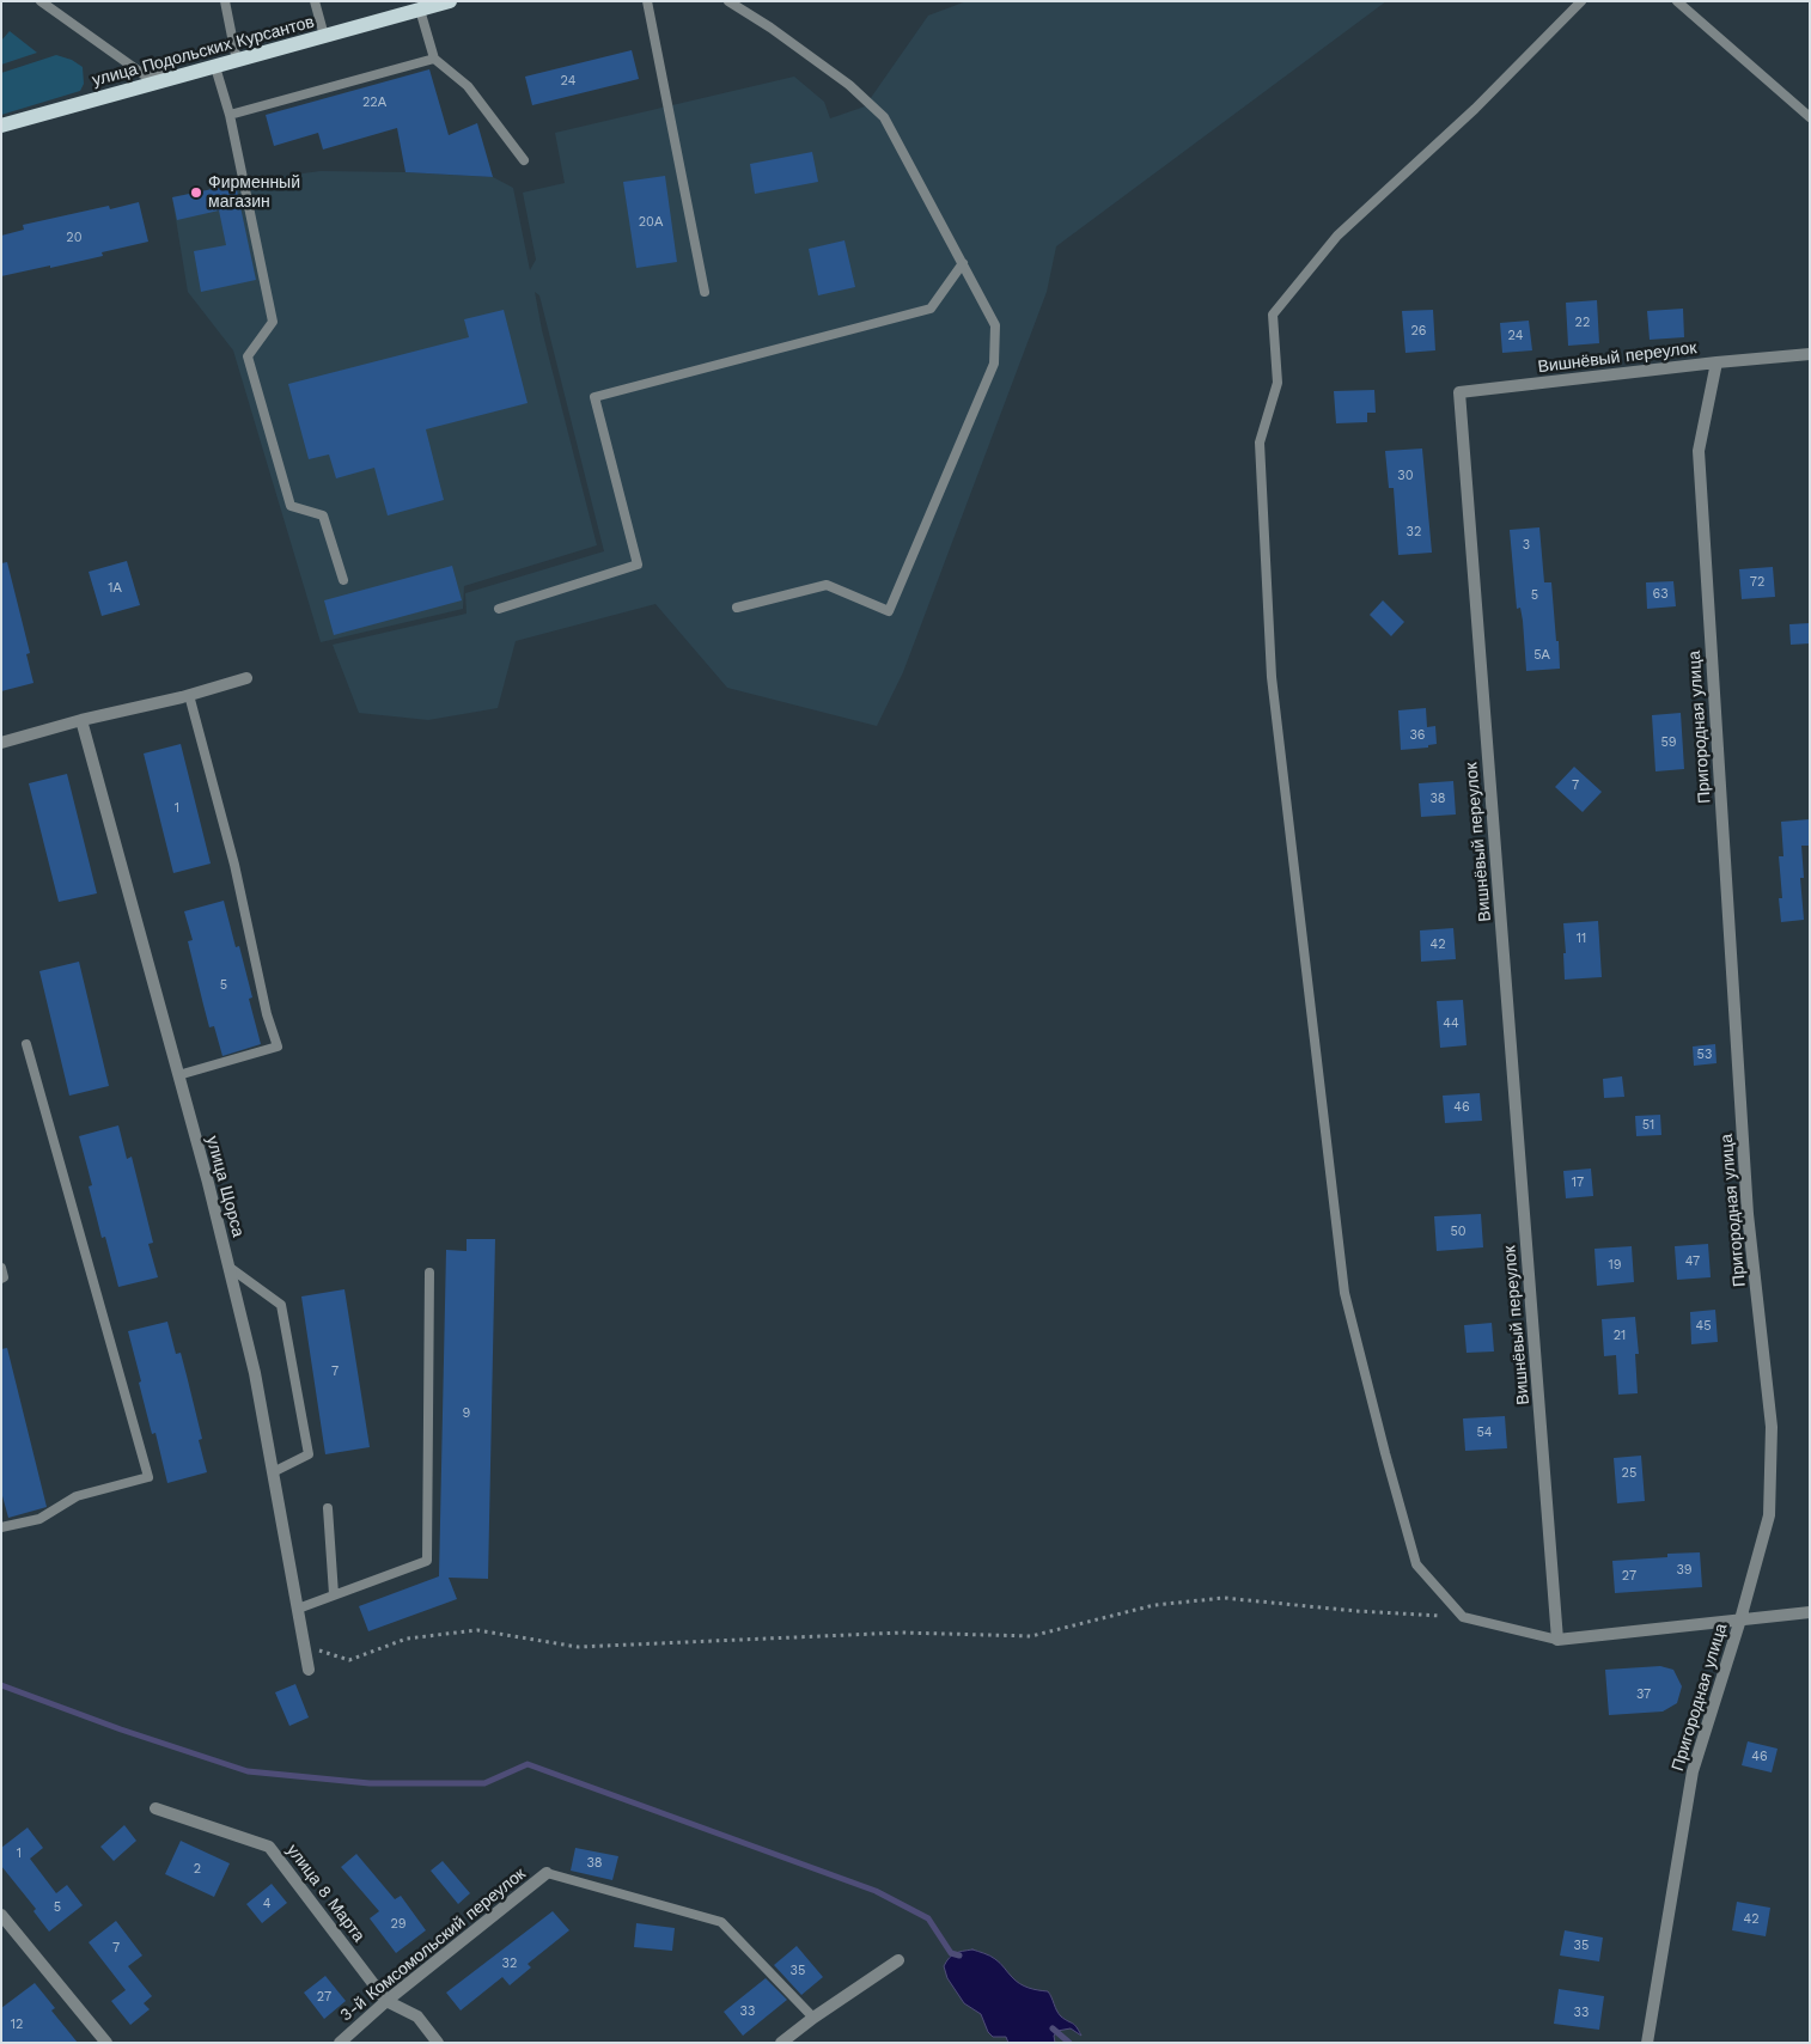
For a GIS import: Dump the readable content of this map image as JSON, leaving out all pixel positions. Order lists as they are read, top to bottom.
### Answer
{
  "streets": {
    "main road": ["улица Подольских Курсантов"],
    "street": [
      "Вишнёвый переулок",
      "Пригородная улица",
      "улица Щорса",
      "улица 8 Марта",
      "3-й Комсомольский переулок"
    ]
  },
  "crossings": [
    ["Вишнёвый переулок", "Пригородная улица"],
    ["улица 8 Марта", "3-й Комсомольский переулок"]
  ],
  "places": ["Фирменный магазин"],
  "house_numbers": [
    "24",
    "22А",
    "20А",
    "20",
    "22",
    "26",
    "24",
    "30",
    "32",
    "3",
    "72",
    "1А",
    "63",
    "5",
    "5А",
    "36",
    "59",
    "7",
    "38",
    "1",
    "11",
    "42",
    "5",
    "44",
    "53",
    "46",
    "51",
    "17",
    "50",
    "47",
    "19",
    "45",
    "21",
    "7",
    "9",
    "54",
    "25",
    "39",
    "27",
    "37",
    "46",
    "1",
    "38",
    "2",
    "4",
    "5",
    "42",
    "29",
    "35",
    "7",
    "32",
    "35",
    "27",
    "33",
    "33",
    "12"
  ]
}
